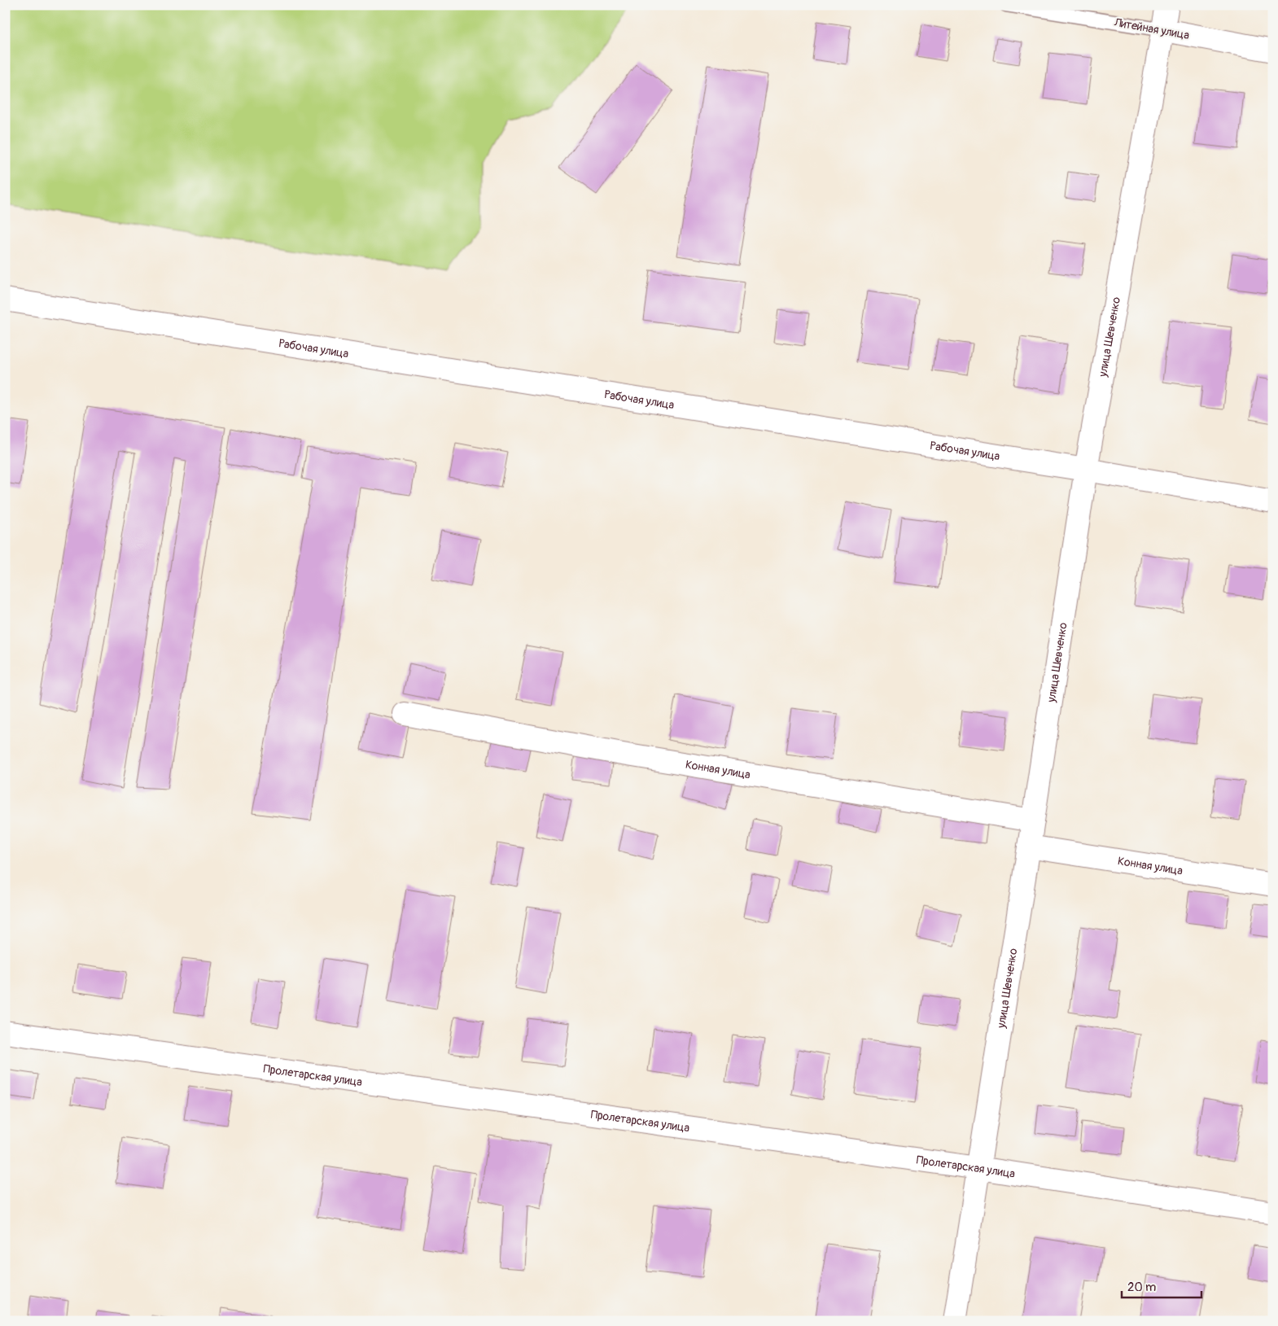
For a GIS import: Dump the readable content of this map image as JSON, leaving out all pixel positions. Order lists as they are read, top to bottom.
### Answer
{
  "streets": {
    "street": [
      "Литейная улица",
      "улица Шевченко",
      "Рабочая улица",
      "Конная улица",
      "Пролетарская улица"
    ]
  },
  "crossings": [
    ["Литейная улица", "улица Шевченко"],
    ["улица Шевченко", "Рабочая улица"],
    ["улица Шевченко", "Конная улица"],
    ["улица Шевченко", "Пролетарская улица"]
  ],
  "scale_bar": "20 m"
}
